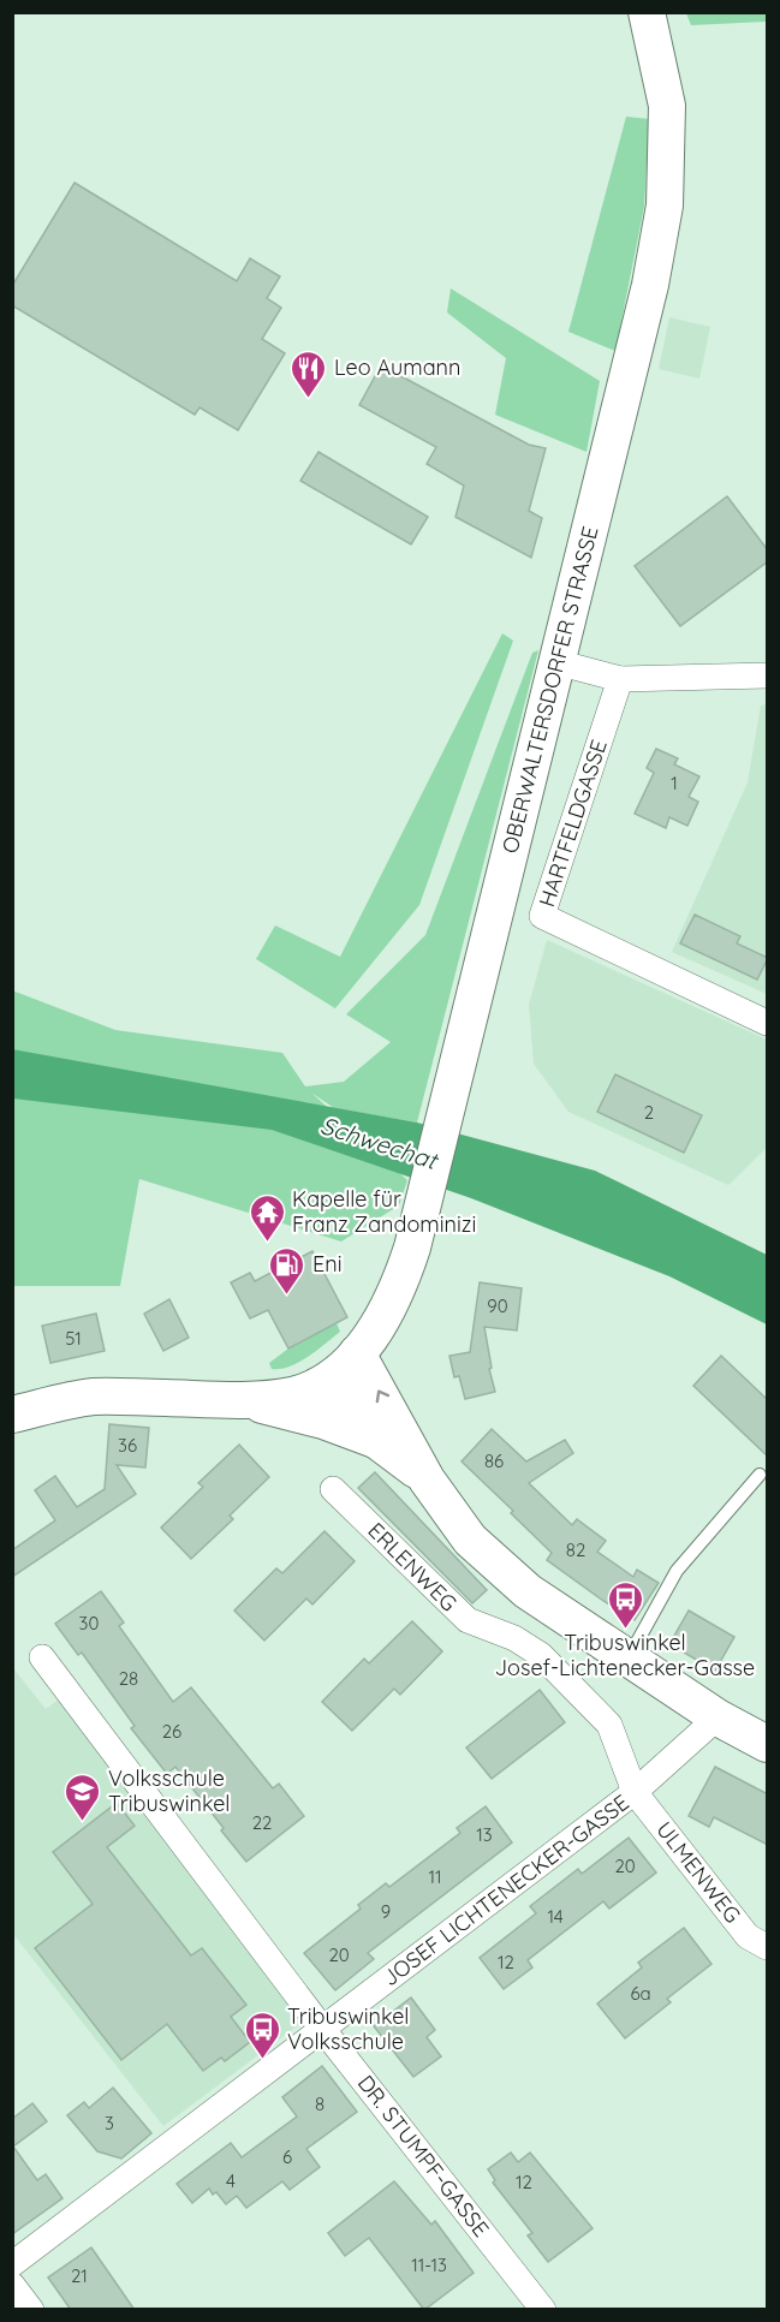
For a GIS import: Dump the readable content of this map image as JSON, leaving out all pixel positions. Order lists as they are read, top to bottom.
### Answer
{
  "streets": {
    "street": [
      "OBERWALTERSDORFER STRASSE",
      "HARTFELDGASSE",
      "ERLENWEG",
      "ULMENWEG",
      "JOSEF LICHTENECKER-GASSE",
      "DR. STUMPF-GASSE"
    ]
  },
  "crossings": [
    ["ERLENWEG", "ULMENWEG"],
    ["ERLENWEG", "JOSEF LICHTENECKER-GASSE"],
    ["ULMENWEG", "JOSEF LICHTENECKER-GASSE"],
    ["JOSEF LICHTENECKER-GASSE", "DR. STUMPF-GASSE"]
  ],
  "water": ["Schwechat"],
  "places": {
    "restaurant": ["Leo Aumann"],
    "temple": ["Kapelle für Franz Zandominizi"],
    "fuel station": ["Eni"],
    "bus stop": ["Tribuswinkel Josef-Lichtenecker-Gasse", "Tribuswinkel Volksschule"],
    "school or university": ["Volksschule Tribuswinkel"]
  },
  "house_numbers": [
    "1",
    "2",
    "90",
    "51",
    "36",
    "86",
    "82",
    "30",
    "28",
    "26",
    "22",
    "13",
    "20",
    "11",
    "9",
    "14",
    "20",
    "12",
    "6a",
    "8",
    "3",
    "6",
    "4",
    "12",
    "11-13",
    "21"
  ]
}
